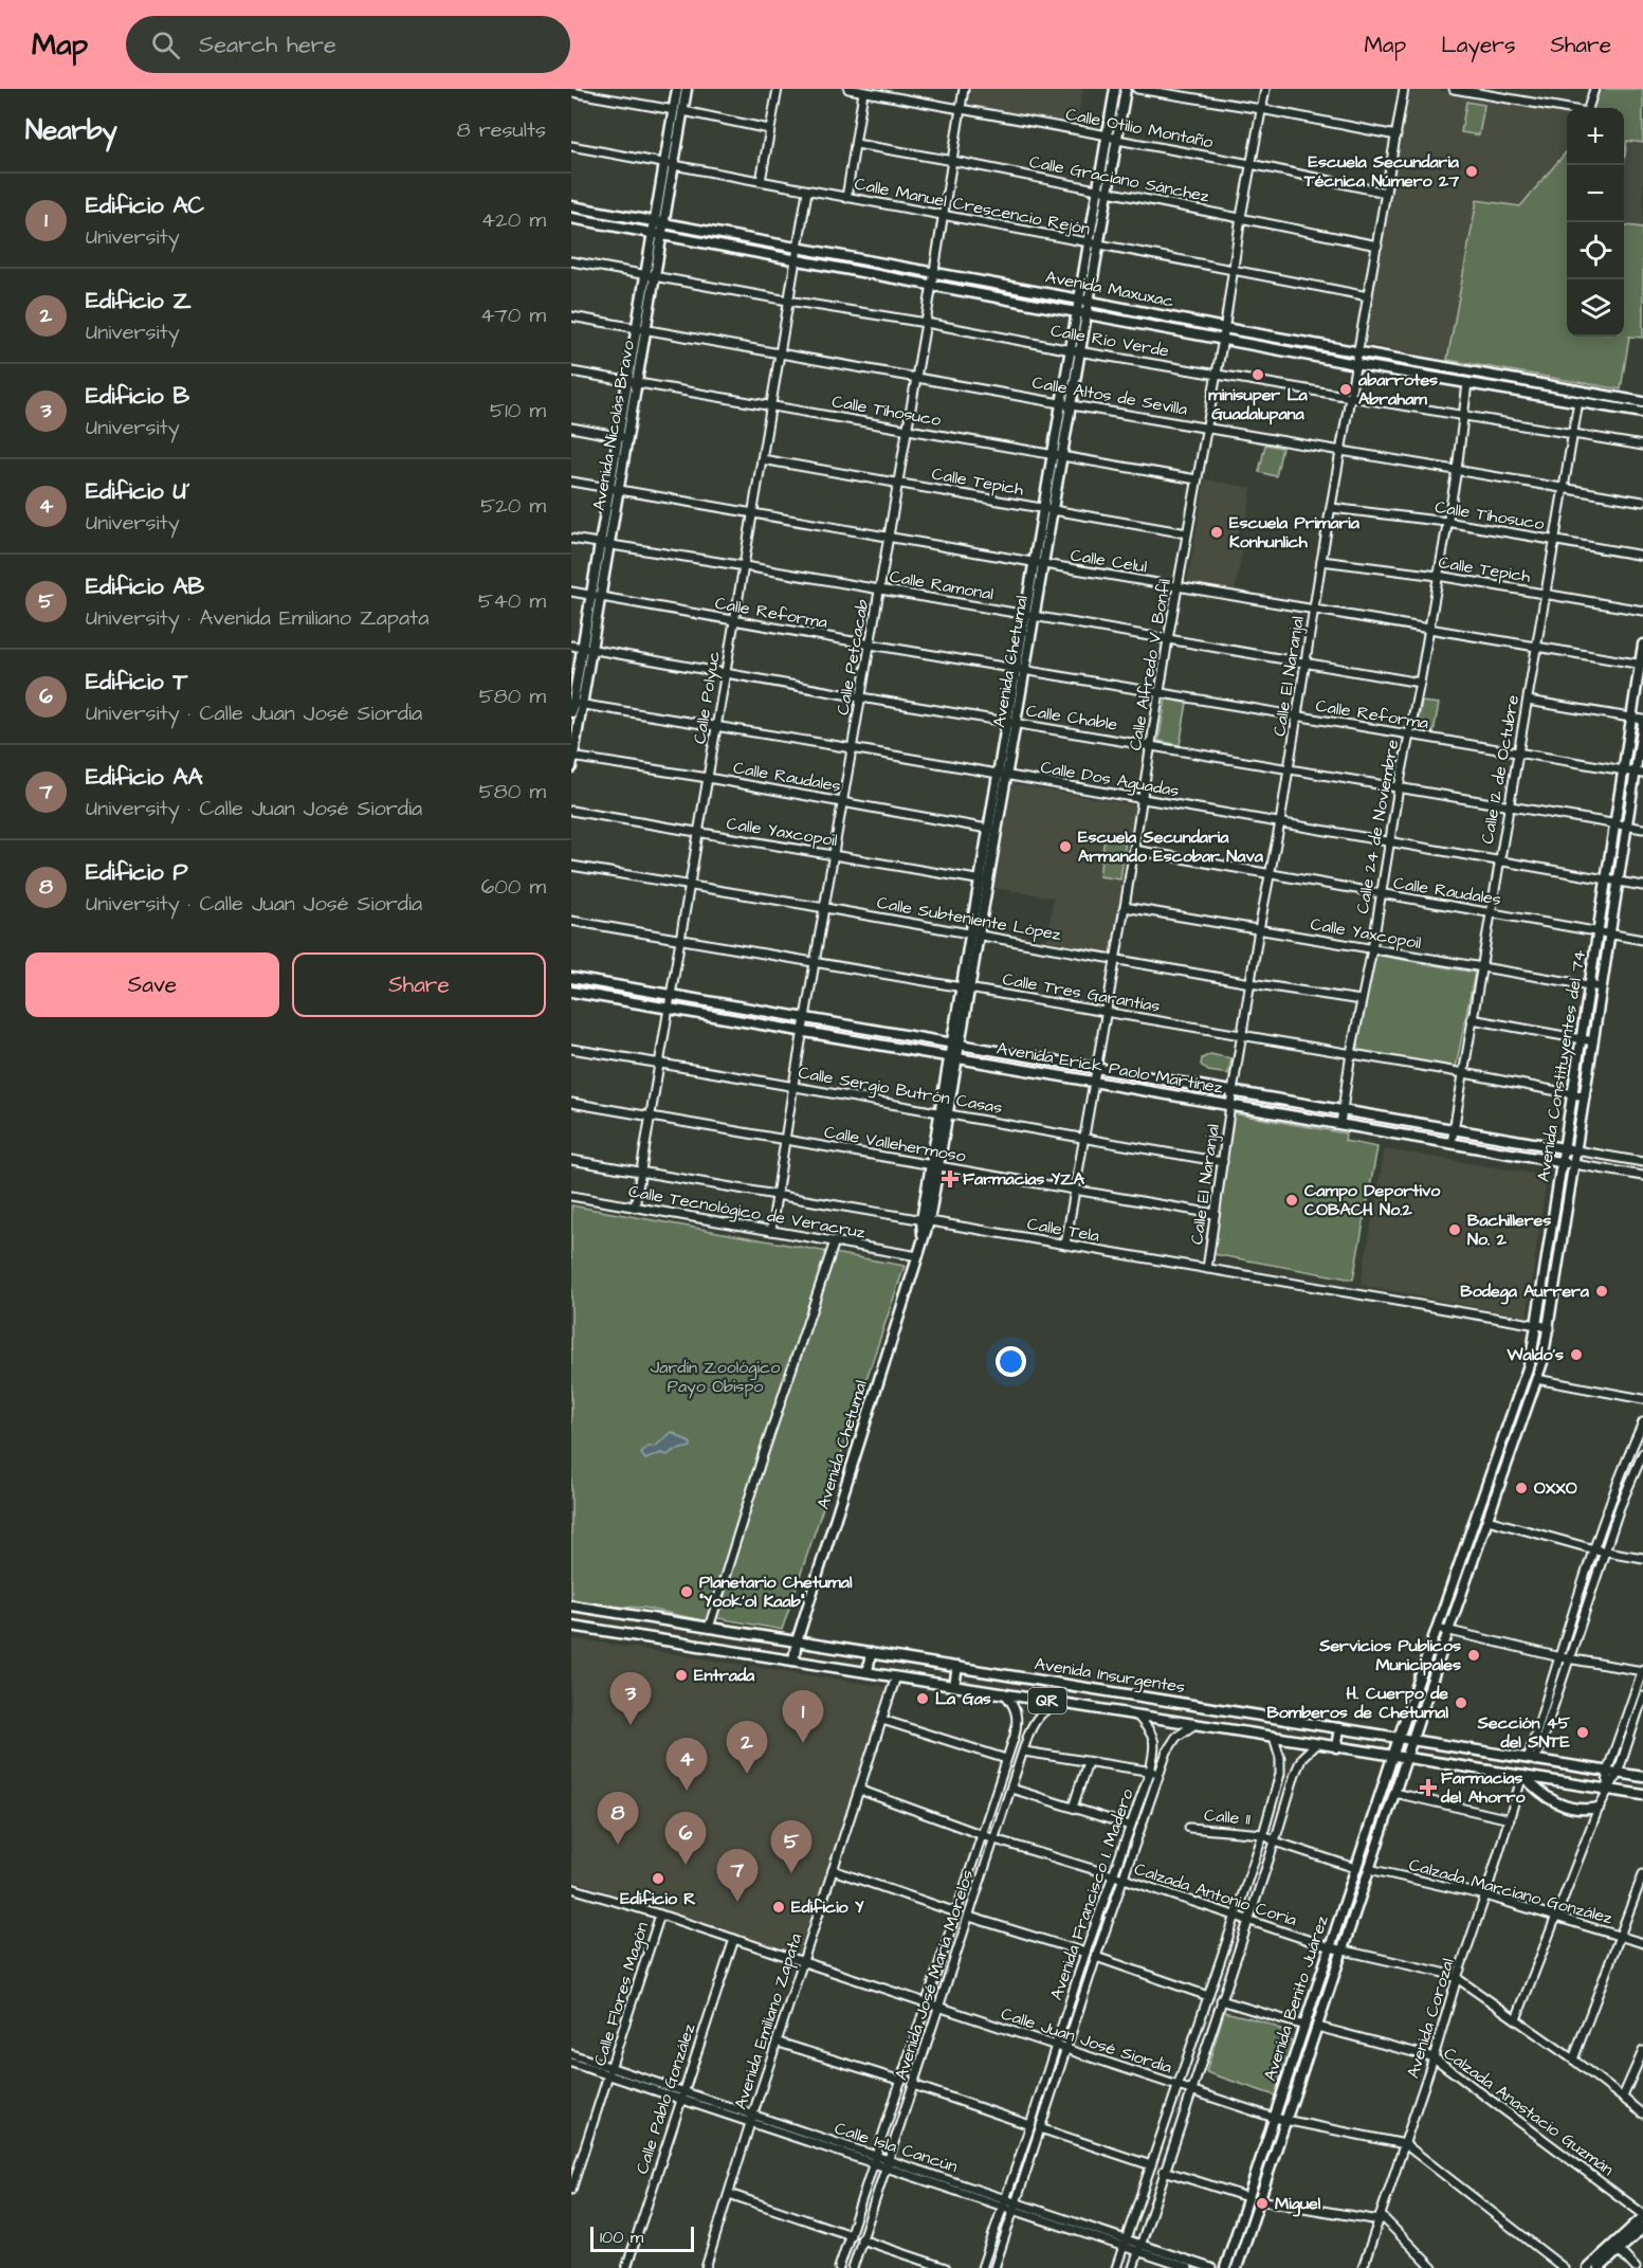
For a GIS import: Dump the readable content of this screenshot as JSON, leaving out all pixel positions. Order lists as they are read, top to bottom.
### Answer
{
  "streets": {
    "main road": [
      "Avenida Maxuxac",
      "Avenida Nicolás Bravo",
      "Avenida Chetumal",
      "Avenida Constituyentes del 74",
      "Avenida Erick Paolo Martínez",
      "Avenida Insurgentes",
      "QR",
      "Avenida Benito Juárez"
    ],
    "street": [
      "Calle Otilio Montaño",
      "Calle Graciano Sánchez",
      "Calle Manuel Crescencio Rejón",
      "Calle Río Verde",
      "Calle Altos de Sevilla",
      "Calle Tihosuco",
      "Calle Tepich",
      "Calle Celul",
      "Calle Ramonal",
      "Calle Reforma",
      "Calle Petcacab",
      "Calle Alfredo V. Bonfil",
      "Calle El Naranjal",
      "Calle Polyuc",
      "Calle Chable",
      "Calle 12 de Octubre",
      "Calle Raudales",
      "Calle Dos Aguadas",
      "Calle 24 de Noviembre",
      "Calle Yaxcopoil",
      "Calle Subteniente López",
      "Calle Tres Garantías",
      "Calle Sergio Butrón Casas",
      "Calle Vallehermoso",
      "Calle Tecnológico de Veracruz",
      "Calle Tela",
      "Calle 11",
      "Calzada Marciano González",
      "Avenida Francisco I. Madero",
      "Calzada Antonio Coria",
      "Avenida José María Morelos",
      "Calle Flores Magón",
      "Avenida Corozal",
      "Avenida Emiliano Zapata",
      "Calle Juan José Siordia",
      "Calle Pablo González",
      "Calzada Anastacio Guzmán",
      "Calle Isla Cancún"
    ]
  },
  "crossings": [
    ["Calle Otilio Montaño", "Calle Petcacab"],
    ["Calle Otilio Montaño", "Avenida Chetumal"],
    ["Calle Otilio Montaño", "Calle Alfredo V. Bonfil"],
    ["Calle Otilio Montaño", "Calle El Naranjal"],
    ["Calle Graciano Sánchez", "Calle Petcacab"],
    ["Calle Graciano Sánchez", "Avenida Chetumal"],
    ["Calle Graciano Sánchez", "Calle Alfredo V. Bonfil"],
    ["Calle Graciano Sánchez", "Calle El Naranjal"],
    ["Calle Manuel Crescencio Rejón", "Avenida Nicolás Bravo"],
    ["Calle Manuel Crescencio Rejón", "Calle Petcacab"],
    ["Calle Manuel Crescencio Rejón", "Avenida Chetumal"],
    ["Calle Manuel Crescencio Rejón", "Calle Alfredo V. Bonfil"],
    ["Calle Manuel Crescencio Rejón", "Calle El Naranjal"],
    ["Calle Manuel Crescencio Rejón", "Calle Polyuc"],
    ["Avenida Maxuxac", "Avenida Nicolás Bravo"],
    ["Avenida Maxuxac", "Calle Petcacab"],
    ["Avenida Maxuxac", "Avenida Chetumal"],
    ["Avenida Maxuxac", "Calle Alfredo V. Bonfil"],
    ["Avenida Maxuxac", "Calle El Naranjal"],
    ["Avenida Maxuxac", "Calle Polyuc"],
    ["Avenida Maxuxac", "Calle 12 de Octubre"],
    ["Avenida Maxuxac", "Calle 24 de Noviembre"],
    ["Calle Río Verde", "Avenida Nicolás Bravo"],
    ["Calle Río Verde", "Calle Petcacab"],
    ["Calle Río Verde", "Avenida Chetumal"],
    ["Calle Río Verde", "Calle Alfredo V. Bonfil"],
    ["Calle Río Verde", "Calle El Naranjal"],
    ["Calle Río Verde", "Calle Polyuc"],
    ["Calle Río Verde", "Calle 12 de Octubre"],
    ["Calle Río Verde", "Calle 24 de Noviembre"],
    ["Calle Altos de Sevilla", "Avenida Nicolás Bravo"],
    ["Calle Altos de Sevilla", "Calle Petcacab"],
    ["Calle Altos de Sevilla", "Avenida Chetumal"],
    ["Calle Altos de Sevilla", "Calle Alfredo V. Bonfil"],
    ["Calle Altos de Sevilla", "Calle El Naranjal"],
    ["Calle Altos de Sevilla", "Calle Polyuc"],
    ["Calle Altos de Sevilla", "Calle 12 de Octubre"],
    ["Calle Altos de Sevilla", "Calle 24 de Noviembre"],
    ["Calle Tihosuco", "Avenida Nicolás Bravo"],
    ["Calle Tihosuco", "Calle Petcacab"],
    ["Calle Tihosuco", "Avenida Chetumal"],
    ["Calle Tihosuco", "Calle Alfredo V. Bonfil"],
    ["Calle Tihosuco", "Calle El Naranjal"],
    ["Calle Tihosuco", "Calle Polyuc"],
    ["Calle Tihosuco", "Calle 12 de Octubre"],
    ["Calle Tihosuco", "Calle 24 de Noviembre"],
    ["Avenida Nicolás Bravo", "Calle Celul"],
    ["Avenida Nicolás Bravo", "Calle Ramonal"],
    ["Avenida Nicolás Bravo", "Calle Reforma"],
    ["Avenida Nicolás Bravo", "Calle Chable"],
    ["Avenida Nicolás Bravo", "Calle Raudales"],
    ["Avenida Nicolás Bravo", "Calle Dos Aguadas"],
    ["Calle Tepich", "Calle Petcacab"],
    ["Calle Tepich", "Avenida Chetumal"],
    ["Calle Tepich", "Calle Alfredo V. Bonfil"],
    ["Calle Tepich", "Calle El Naranjal"],
    ["Calle Tepich", "Calle Polyuc"],
    ["Calle Tepich", "Calle 12 de Octubre"],
    ["Calle Tepich", "Calle 24 de Noviembre"],
    ["Calle Celul", "Calle Petcacab"],
    ["Calle Celul", "Avenida Chetumal"],
    ["Calle Celul", "Calle Alfredo V. Bonfil"],
    ["Calle Celul", "Calle El Naranjal"],
    ["Calle Celul", "Calle Polyuc"],
    ["Calle Celul", "Calle 12 de Octubre"],
    ["Calle Celul", "Calle 24 de Noviembre"],
    ["Calle Celul", "Avenida Constituyentes del 74"],
    ["Calle Ramonal", "Calle Petcacab"],
    ["Calle Ramonal", "Avenida Chetumal"],
    ["Calle Ramonal", "Calle Alfredo V. Bonfil"],
    ["Calle Ramonal", "Calle El Naranjal"],
    ["Calle Ramonal", "Calle Polyuc"],
    ["Calle Ramonal", "Calle 24 de Noviembre"],
    ["Calle Reforma", "Calle Petcacab"],
    ["Calle Reforma", "Avenida Chetumal"],
    ["Calle Reforma", "Calle Alfredo V. Bonfil"],
    ["Calle Reforma", "Calle El Naranjal"],
    ["Calle Reforma", "Calle Polyuc"],
    ["Calle Reforma", "Calle 12 de Octubre"],
    ["Calle Reforma", "Calle 24 de Noviembre"],
    ["Calle Reforma", "Avenida Constituyentes del 74"],
    ["Calle Petcacab", "Calle Chable"],
    ["Calle Petcacab", "Calle Raudales"],
    ["Calle Petcacab", "Calle Dos Aguadas"],
    ["Calle Petcacab", "Calle Yaxcopoil"],
    ["Calle Petcacab", "Calle Subteniente López"],
    ["Calle Petcacab", "Calle Tres Garantías"],
    ["Calle Petcacab", "Avenida Erick Paolo Martínez"],
    ["Calle Petcacab", "Calle Sergio Butrón Casas"],
    ["Calle Petcacab", "Calle Vallehermoso"],
    ["Calle Petcacab", "Calle Tecnológico de Veracruz"],
    ["Calle Petcacab", "Calle Tela"],
    ["Avenida Chetumal", "Calle Chable"],
    ["Avenida Chetumal", "Calle Raudales"],
    ["Avenida Chetumal", "Calle Dos Aguadas"],
    ["Avenida Chetumal", "Calle Yaxcopoil"],
    ["Avenida Chetumal", "Calle Subteniente López"],
    ["Avenida Chetumal", "Calle Tres Garantías"],
    ["Avenida Chetumal", "Avenida Erick Paolo Martínez"],
    ["Avenida Chetumal", "Calle Sergio Butrón Casas"],
    ["Avenida Chetumal", "Calle Vallehermoso"],
    ["Avenida Chetumal", "Calle Tecnológico de Veracruz"],
    ["Avenida Chetumal", "Calle Tela"],
    ["Avenida Chetumal", "Avenida Insurgentes"],
    ["Calle Alfredo V. Bonfil", "Calle Chable"],
    ["Calle Alfredo V. Bonfil", "Calle Raudales"],
    ["Calle Alfredo V. Bonfil", "Calle Dos Aguadas"],
    ["Calle Alfredo V. Bonfil", "Calle Yaxcopoil"],
    ["Calle Alfredo V. Bonfil", "Calle Subteniente López"],
    ["Calle Alfredo V. Bonfil", "Calle Tres Garantías"],
    ["Calle Alfredo V. Bonfil", "Avenida Erick Paolo Martínez"],
    ["Calle Alfredo V. Bonfil", "Calle Sergio Butrón Casas"],
    ["Calle Alfredo V. Bonfil", "Calle Vallehermoso"],
    ["Calle Alfredo V. Bonfil", "Calle Tela"],
    ["Calle El Naranjal", "Calle Chable"],
    ["Calle El Naranjal", "Calle Raudales"],
    ["Calle El Naranjal", "Calle Dos Aguadas"],
    ["Calle El Naranjal", "Calle Yaxcopoil"],
    ["Calle El Naranjal", "Calle Subteniente López"],
    ["Calle El Naranjal", "Calle Tres Garantías"],
    ["Calle El Naranjal", "Avenida Erick Paolo Martínez"],
    ["Calle El Naranjal", "Calle Sergio Butrón Casas"],
    ["Calle El Naranjal", "Calle Vallehermoso"],
    ["Calle El Naranjal", "Calle Tela"],
    ["Calle Polyuc", "Calle Chable"],
    ["Calle Polyuc", "Calle Raudales"],
    ["Calle Polyuc", "Calle Dos Aguadas"],
    ["Calle Polyuc", "Calle Yaxcopoil"],
    ["Calle Polyuc", "Calle Subteniente López"],
    ["Calle Polyuc", "Calle Tres Garantías"],
    ["Calle Polyuc", "Avenida Erick Paolo Martínez"],
    ["Calle Polyuc", "Calle Sergio Butrón Casas"],
    ["Calle Polyuc", "Calle Vallehermoso"],
    ["Calle Polyuc", "Calle Tecnológico de Veracruz"],
    ["Calle Polyuc", "Calle Tela"],
    ["Calle Chable", "Calle 12 de Octubre"],
    ["Calle Chable", "Calle 24 de Noviembre"],
    ["Calle Chable", "Avenida Constituyentes del 74"],
    ["Calle 12 de Octubre", "Calle Raudales"],
    ["Calle 12 de Octubre", "Calle Dos Aguadas"],
    ["Calle 12 de Octubre", "Calle Yaxcopoil"],
    ["Calle 12 de Octubre", "Calle Tres Garantías"],
    ["Calle 12 de Octubre", "Avenida Erick Paolo Martínez"],
    ["Calle Raudales", "Calle 24 de Noviembre"],
    ["Calle Raudales", "Avenida Constituyentes del 74"],
    ["Calle Dos Aguadas", "Calle 24 de Noviembre"],
    ["Calle Dos Aguadas", "Avenida Constituyentes del 74"],
    ["Calle 24 de Noviembre", "Calle Yaxcopoil"],
    ["Calle 24 de Noviembre", "Calle Subteniente López"],
    ["Calle 24 de Noviembre", "Calle Tres Garantías"],
    ["Calle 24 de Noviembre", "Avenida Erick Paolo Martínez"],
    ["Calle Yaxcopoil", "Avenida Constituyentes del 74"],
    ["Calle Tres Garantías", "Avenida Constituyentes del 74"],
    ["Avenida Constituyentes del 74", "Avenida Erick Paolo Martínez"],
    ["Avenida Constituyentes del 74", "Calle Tela"],
    ["Avenida Constituyentes del 74", "Avenida Insurgentes"],
    ["Avenida Constituyentes del 74", "Avenida Benito Juárez"],
    ["Avenida Insurgentes", "Avenida Francisco I. Madero"],
    ["Avenida Insurgentes", "Avenida José María Morelos"],
    ["Avenida Insurgentes", "Avenida Benito Juárez"],
    ["Avenida Insurgentes", "Avenida Corozal"],
    ["Avenida Insurgentes", "Avenida Emiliano Zapata"],
    ["Calzada Marciano González", "Avenida Benito Juárez"],
    ["Calzada Marciano González", "Avenida Corozal"],
    ["Avenida Francisco I. Madero", "Calzada Antonio Coria"],
    ["Avenida Francisco I. Madero", "Calle Juan José Siordia"],
    ["Avenida Francisco I. Madero", "Calle Isla Cancún"],
    ["Calzada Antonio Coria", "Avenida José María Morelos"],
    ["Calzada Antonio Coria", "Avenida Benito Juárez"],
    ["Calzada Antonio Coria", "Avenida Corozal"],
    ["Calzada Antonio Coria", "Avenida Emiliano Zapata"],
    ["Avenida José María Morelos", "Calle Juan José Siordia"],
    ["Avenida José María Morelos", "Calle Isla Cancún"],
    ["Calle Flores Magón", "Calle Juan José Siordia"],
    ["Calle Flores Magón", "Calle Isla Cancún"],
    ["Avenida Benito Juárez", "Calle Juan José Siordia"],
    ["Avenida Benito Juárez", "Calzada Anastacio Guzmán"],
    ["Avenida Corozal", "Calle Juan José Siordia"],
    ["Avenida Corozal", "Calzada Anastacio Guzmán"],
    ["Avenida Emiliano Zapata", "Calle Juan José Siordia"],
    ["Avenida Emiliano Zapata", "Calle Isla Cancún"],
    ["Calle Juan José Siordia", "Calle Pablo González"],
    ["Calle Pablo González", "Calle Isla Cancún"]
  ],
  "parks": ["Jardín Zoológico Payo Obispo"],
  "places": {
    "other": [
      "Escuela Secundaria Técnica Número 27",
      "minisuper La Guadalupana",
      "abarrotes Abraham",
      "Escuela Primaria Konhunlich",
      "Escuela Secundaria Armando Escobar Nava",
      "Campo Deportivo COBACH No.2",
      "Bachilleres No. 2",
      "Bodega Aurrera",
      "Waldo's",
      "OXXO",
      "Planetario Chetumal \"Yook'ol Kaab\"",
      "Servicios Publicos Municipales",
      "Entrada",
      "La Gas",
      "H. Cuerpo de Bomberos de Chetumal",
      "Sección 45 del SNTE",
      "Edificio R",
      "Edificio Y",
      "Miguel"
    ],
    "health": ["Farmacias YZA", "Farmacias del Ahorro"]
  },
  "scale_bar": "100 m",
  "page": {
    "header": "Map",
    "search": "Search here",
    "nav": ["Map", "Layers", "Share"],
    "heading": ["Nearby", "8 results"],
    "map_buttons": ["+", "−"],
    "list": [
      {
        "mark": "1",
        "name": "Edificio AC",
        "note": "University",
        "value": "420 m"
      },
      {
        "mark": "2",
        "name": "Edificio Z",
        "note": "University",
        "value": "470 m"
      },
      {
        "mark": "3",
        "name": "Edificio B",
        "note": "University",
        "value": "510 m"
      },
      {
        "mark": "4",
        "name": "Edificio U´",
        "note": "University",
        "value": "520 m"
      },
      {
        "mark": "5",
        "name": "Edificio AB",
        "note": "University · Avenida Emiliano Zapata",
        "value": "540 m"
      },
      {
        "mark": "6",
        "name": "Edificio T",
        "note": "University · Calle Juan José Siordia",
        "value": "580 m"
      },
      {
        "mark": "7",
        "name": "Edificio AA",
        "note": "University · Calle Juan José Siordia",
        "value": "580 m"
      },
      {
        "mark": "8",
        "name": "Edificio P",
        "note": "University · Calle Juan José Siordia",
        "value": "600 m"
      }
    ],
    "buttons": ["Save", "Share"],
    "pins": [
      "3",
      "1",
      "2",
      "4",
      "8",
      "6",
      "5",
      "7"
    ],
    "scale": "100 m"
  }
}
